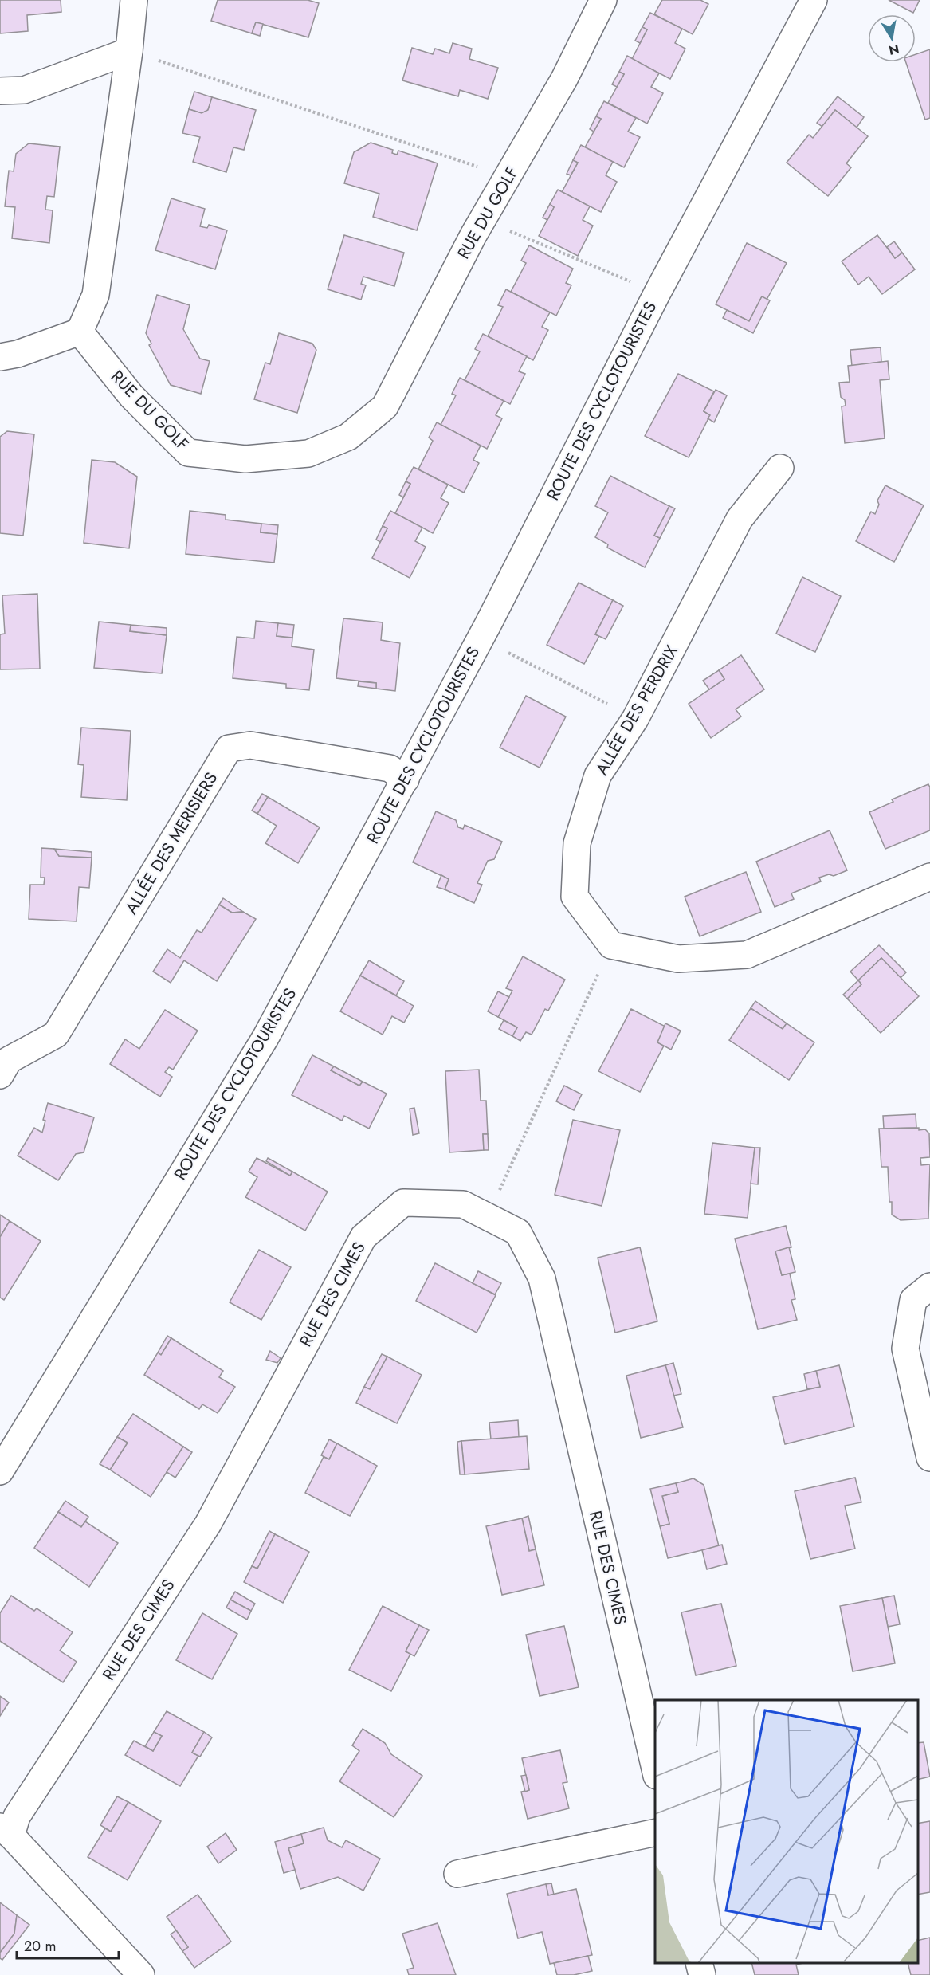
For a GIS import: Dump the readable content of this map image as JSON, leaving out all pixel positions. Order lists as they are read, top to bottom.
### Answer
{
  "streets": {
    "street": [
      "RUE DU GOLF",
      "ROUTE DES CYCLOTOURISTES",
      "ALLÉE DES PERDRIX",
      "ALLÉE DES MERISIERS",
      "RUE DES CIMES"
    ]
  },
  "crossings": [
    ["ROUTE DES CYCLOTOURISTES", "ALLÉE DES MERISIERS"]
  ],
  "scale_bar": "20 m",
  "north": "bottom"
}
